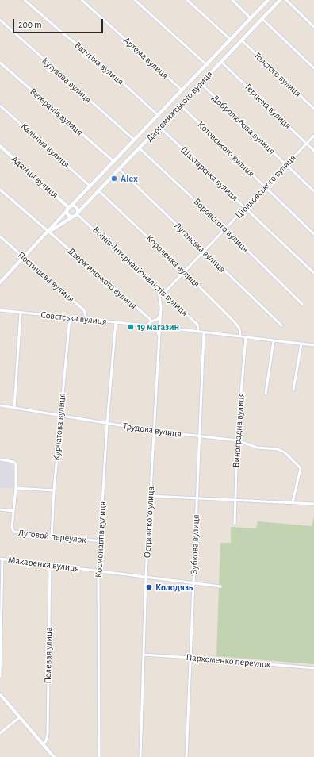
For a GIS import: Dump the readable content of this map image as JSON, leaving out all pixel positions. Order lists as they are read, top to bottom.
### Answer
{
  "streets": {
    "street": [
      "Артема вулиця",
      "Ватутіна вулиця",
      "Толстого вулиця",
      "Кутузова вулиця",
      "Даргомижського вулиця",
      "Герцена вулиця",
      "Ветеранів вулиця",
      "Добролюбова вулиця",
      "Калініна вулиця",
      "Котовського вулиця",
      "Шахтарська вулиця",
      "Адамця вулиця",
      "Ціолковського вулиця",
      "Воровского вулиця",
      "Луганська вулиця",
      "Короленка вулиця",
      "Воїнів-Інтернаціоналістів вулиця",
      "Постишева вулиця",
      "Дзержинського вулиця",
      "Совєтська вулиця",
      "Курчатова вулиця",
      "Трудова вулиця",
      "Виноградна вулиця",
      "Островского улица",
      "Луговой переулок",
      "Космонавтів вулиця",
      "Зубкова вулиця",
      "Макаренка вулиця",
      "Полевая улица",
      "Пархоменко переулок"
    ]
  },
  "crossings": [
    ["Артема вулиця", "Даргомижського вулиця"],
    ["Ватутіна вулиця", "Даргомижського вулиця"],
    ["Толстого вулиця", "Даргомижського вулиця"],
    ["Кутузова вулиця", "Даргомижського вулиця"],
    ["Даргомижського вулиця", "Герцена вулиця"],
    ["Даргомижського вулиця", "Ветеранів вулиця"],
    ["Даргомижського вулиця", "Добролюбова вулиця"],
    ["Даргомижського вулиця", "Калініна вулиця"],
    ["Даргомижського вулиця", "Котовського вулиця"],
    ["Даргомижського вулиця", "Шахтарська вулиця"],
    ["Даргомижського вулиця", "Адамця вулиця"],
    ["Даргомижського вулиця", "Воровского вулиця"],
    ["Даргомижського вулиця", "Луганська вулиця"],
    ["Даргомижського вулиця", "Короленка вулиця"],
    ["Даргомижського вулиця", "Воїнів-Інтернаціоналістів вулиця"],
    ["Даргомижського вулиця", "Дзержинського вулиця"],
    ["Герцена вулиця", "Ціолковського вулиця"],
    ["Добролюбова вулиця", "Ціолковського вулиця"],
    ["Котовського вулиця", "Ціолковського вулиця"],
    ["Шахтарська вулиця", "Ціолковського вулиця"],
    ["Ціолковського вулиця", "Воровского вулиця"],
    ["Ціолковського вулиця", "Луганська вулиця"],
    ["Ціолковського вулиця", "Короленка вулиця"],
    ["Ціолковського вулиця", "Воїнів-Інтернаціоналістів вулиця"],
    ["Короленка вулиця", "Совєтська вулиця"],
    ["Воїнів-Інтернаціоналістів вулиця", "Совєтська вулиця"],
    ["Воїнів-Інтернаціоналістів вулиця", "Островского улица"],
    ["Постишева вулиця", "Совєтська вулиця"],
    ["Совєтська вулиця", "Курчатова вулиця"],
    ["Совєтська вулиця", "Виноградна вулиця"],
    ["Совєтська вулиця", "Островского улица"],
    ["Совєтська вулиця", "Космонавтів вулиця"],
    ["Совєтська вулиця", "Зубкова вулиця"],
    ["Курчатова вулиця", "Трудова вулиця"],
    ["Курчатова вулиця", "Луговой переулок"],
    ["Трудова вулиця", "Виноградна вулиця"],
    ["Трудова вулиця", "Островского улица"],
    ["Трудова вулиця", "Космонавтів вулиця"],
    ["Трудова вулиця", "Зубкова вулиця"],
    ["Островского улица", "Макаренка вулиця"],
    ["Островского улица", "Пархоменко переулок"],
    ["Луговой переулок", "Космонавтів вулиця"],
    ["Космонавтів вулиця", "Макаренка вулиця"],
    ["Зубкова вулиця", "Макаренка вулиця"],
    ["Зубкова вулиця", "Пархоменко переулок"],
    ["Макаренка вулиця", "Полевая улица"]
  ],
  "places": ["Alex", "19 магазин", "Колодязь"],
  "scale_bar": "200 m"
}
